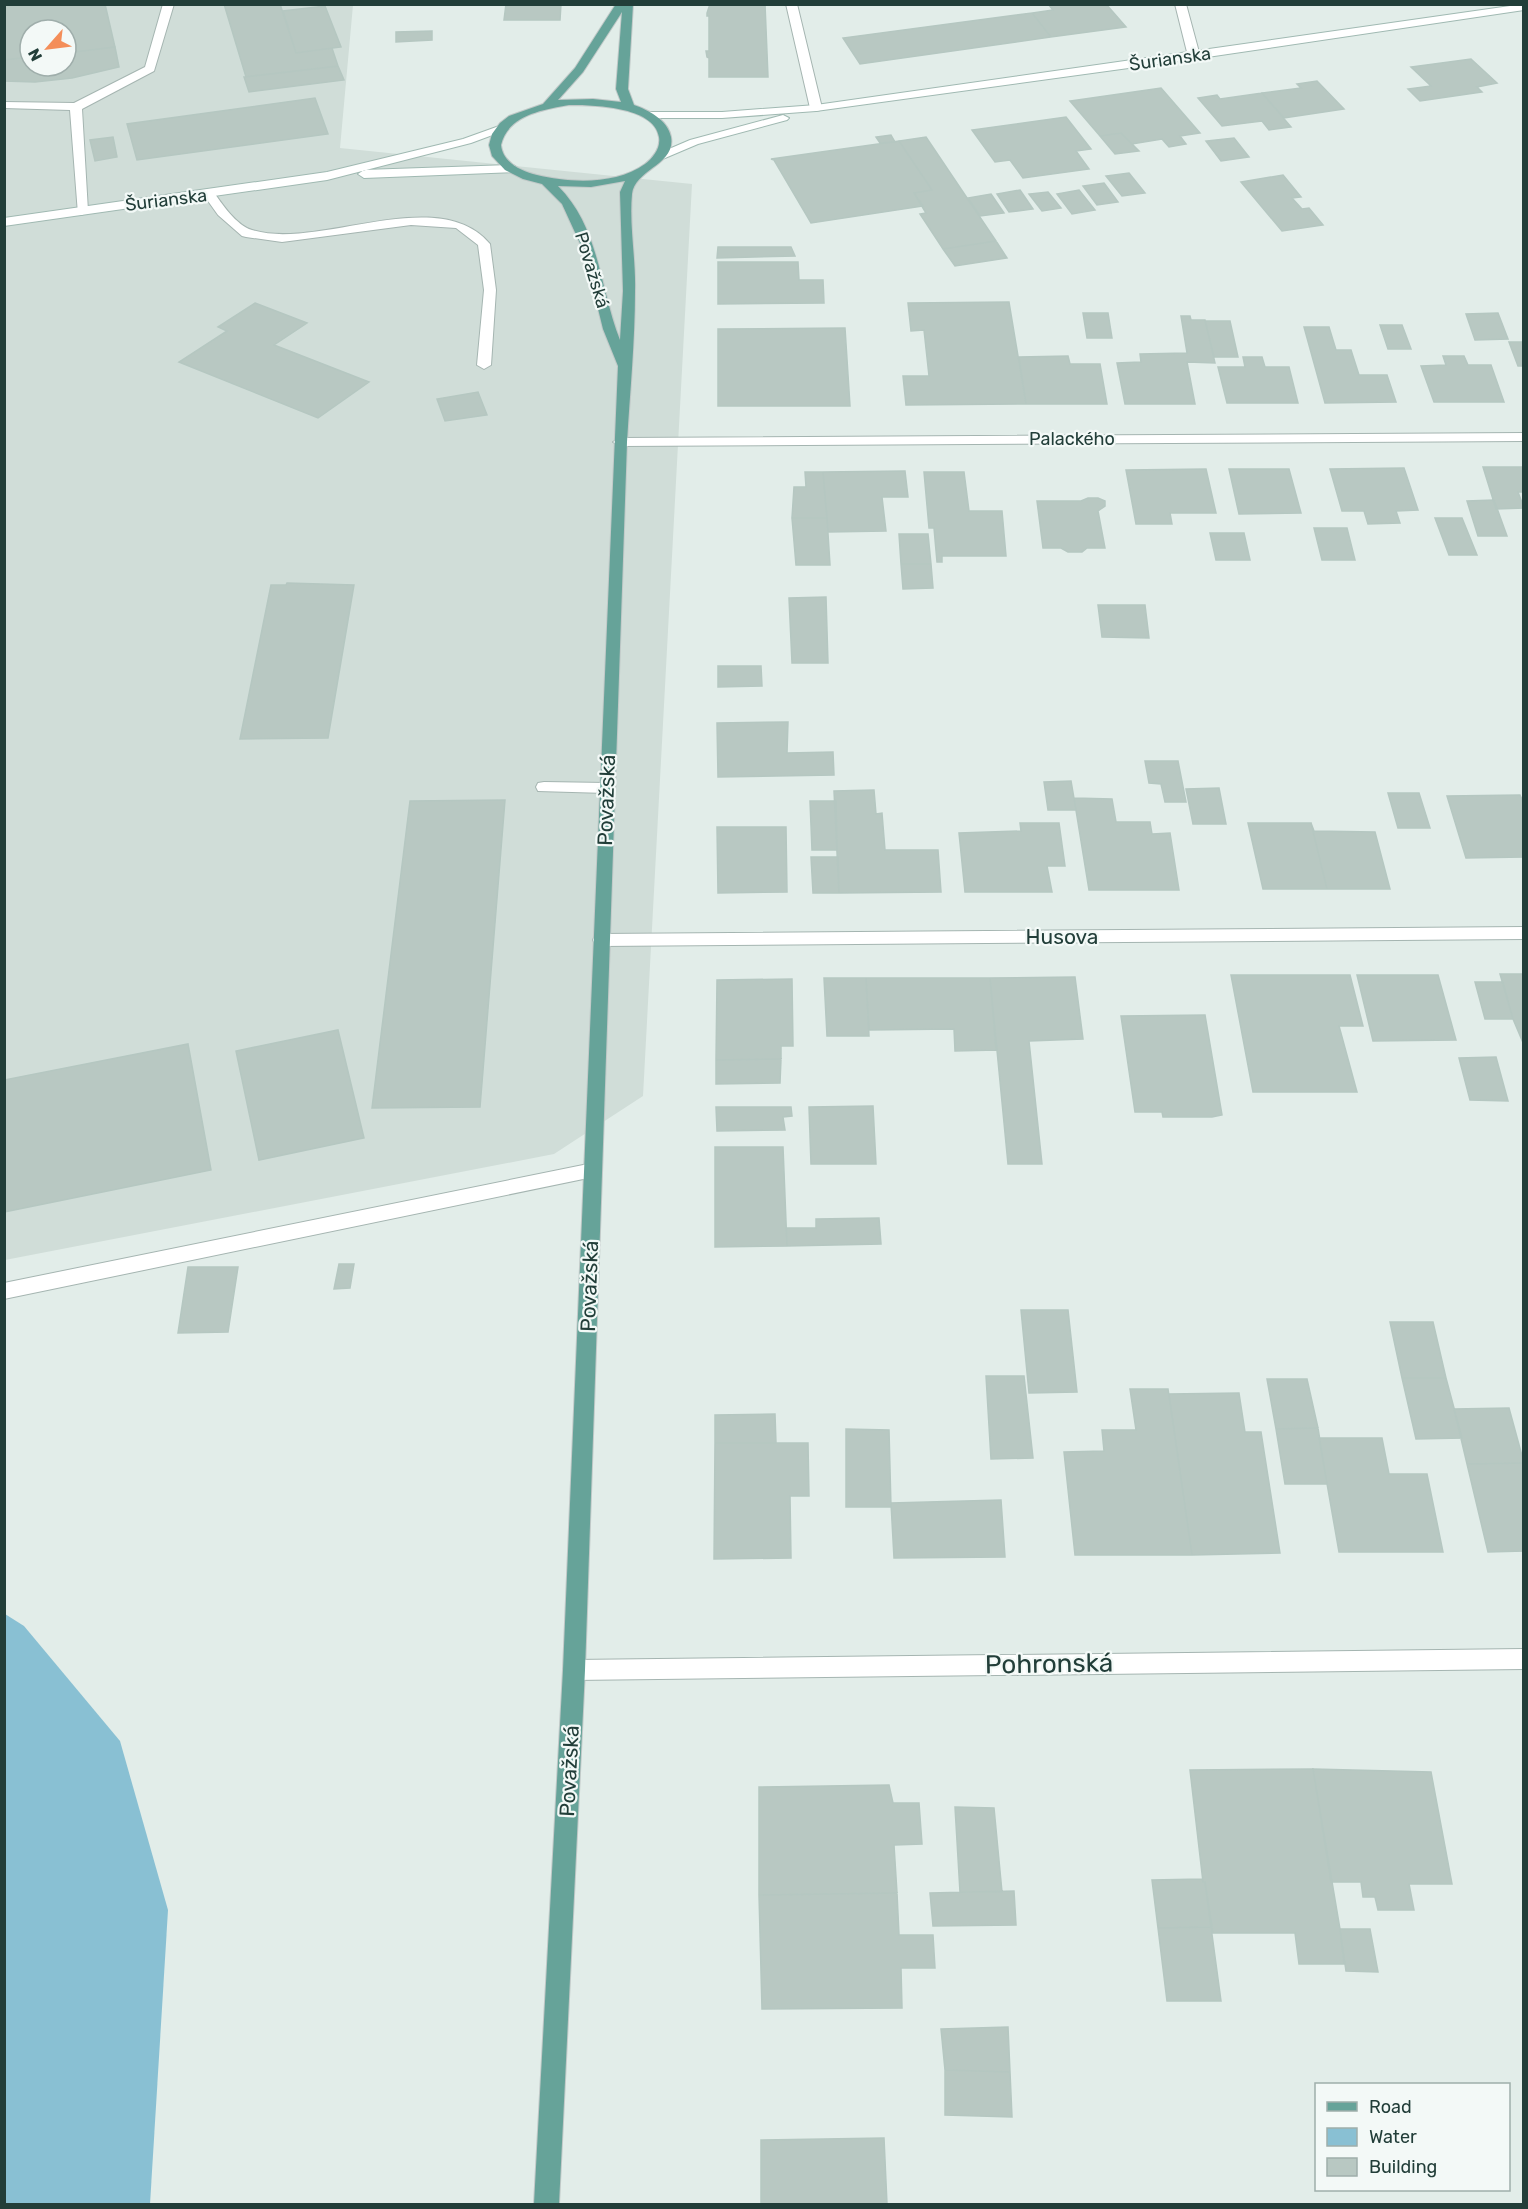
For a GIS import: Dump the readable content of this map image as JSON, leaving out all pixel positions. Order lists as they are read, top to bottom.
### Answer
{
  "streets": {
    "main road": ["Považská"],
    "street": [
      "Šurianska",
      "Palackého",
      "Husova",
      "Pohronská"
    ]
  },
  "crossings": [
    ["Považská", "Palackého"],
    ["Považská", "Husova"],
    ["Považská", "Pohronská"]
  ],
  "legend": ["Road", "Water", "Building"],
  "north": "bottom left"
}
